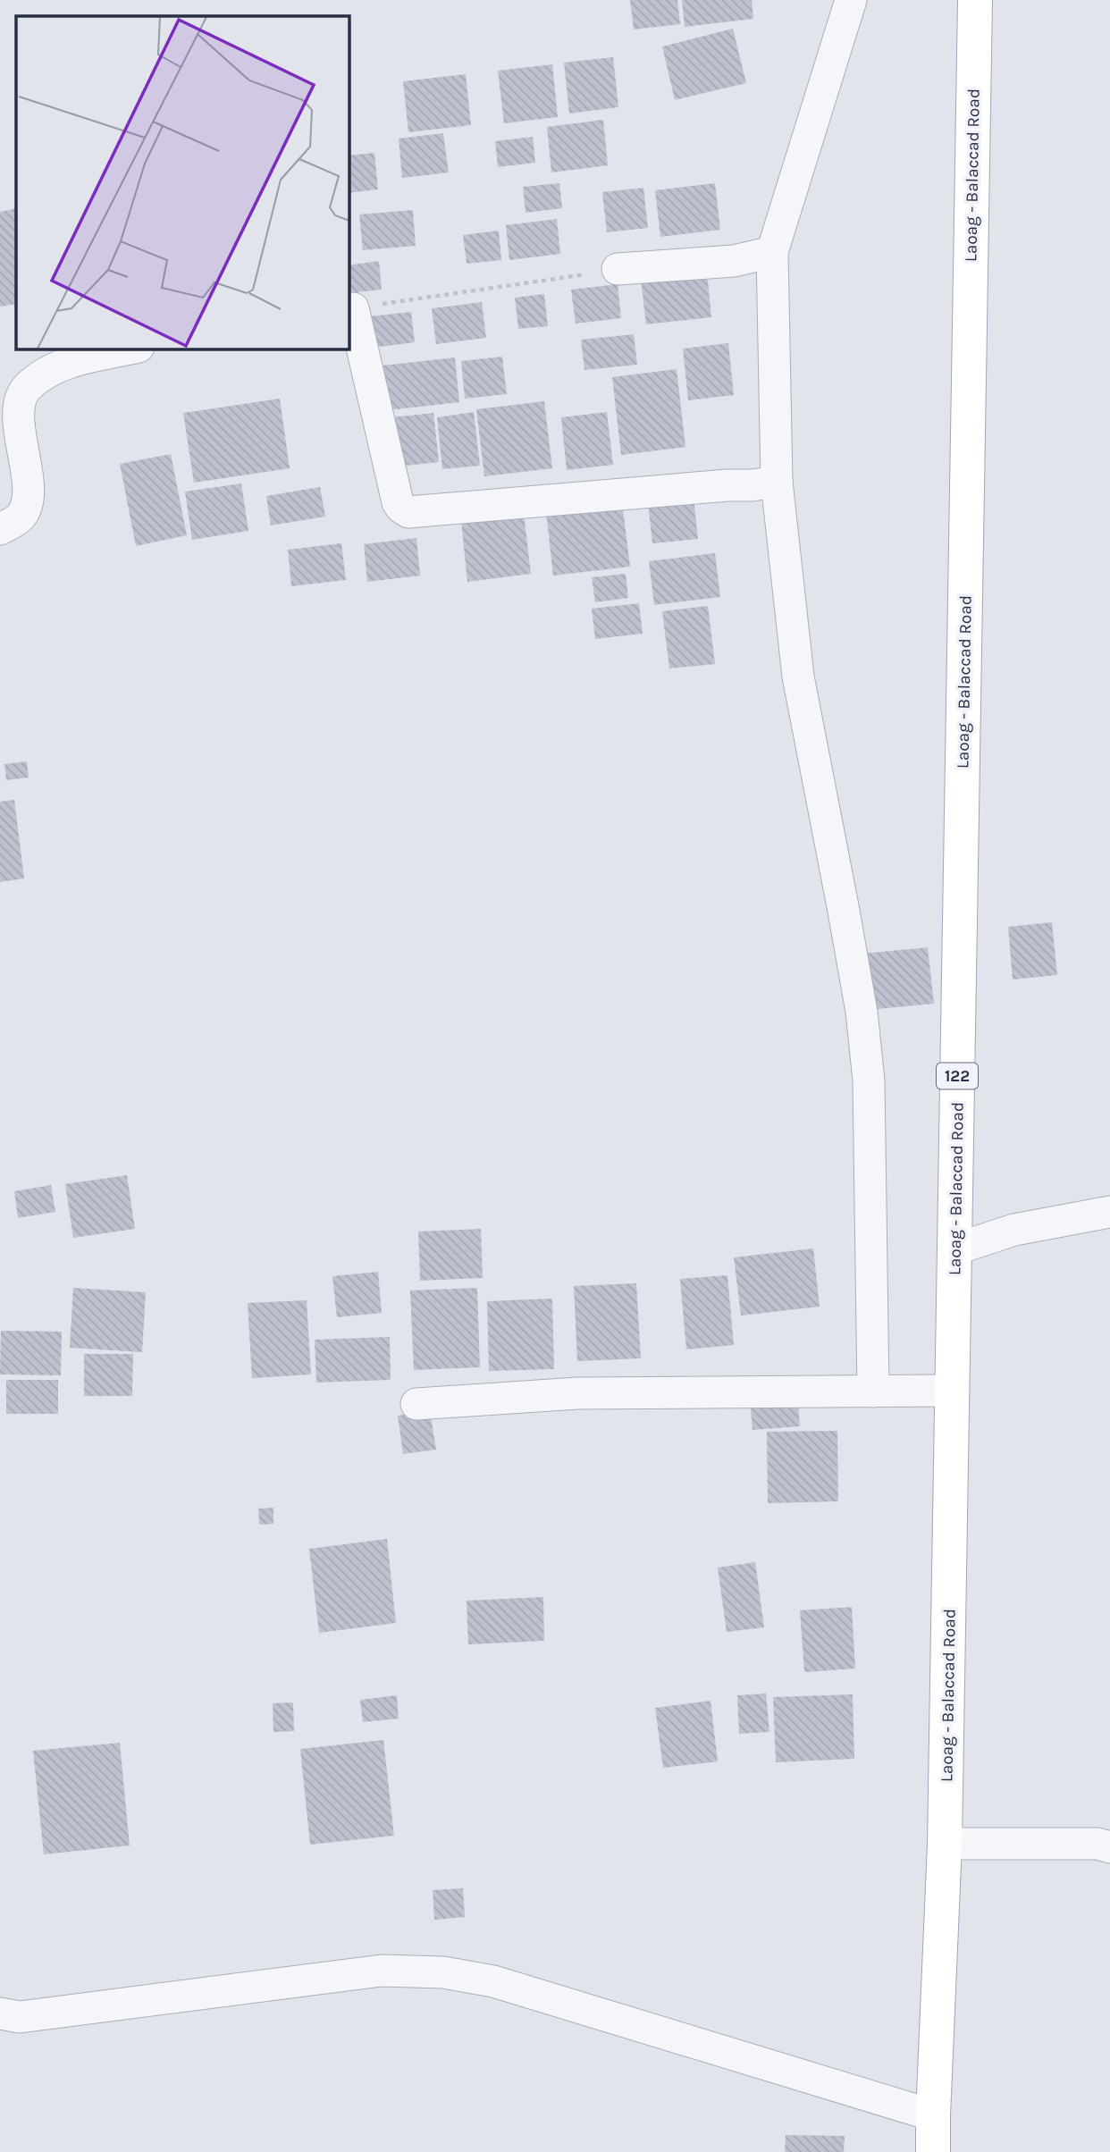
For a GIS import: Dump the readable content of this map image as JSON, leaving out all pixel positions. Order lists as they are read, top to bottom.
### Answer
{
  "streets": {
    "main road": ["Laoag - Balaccad Road", "122"]
  }
}
